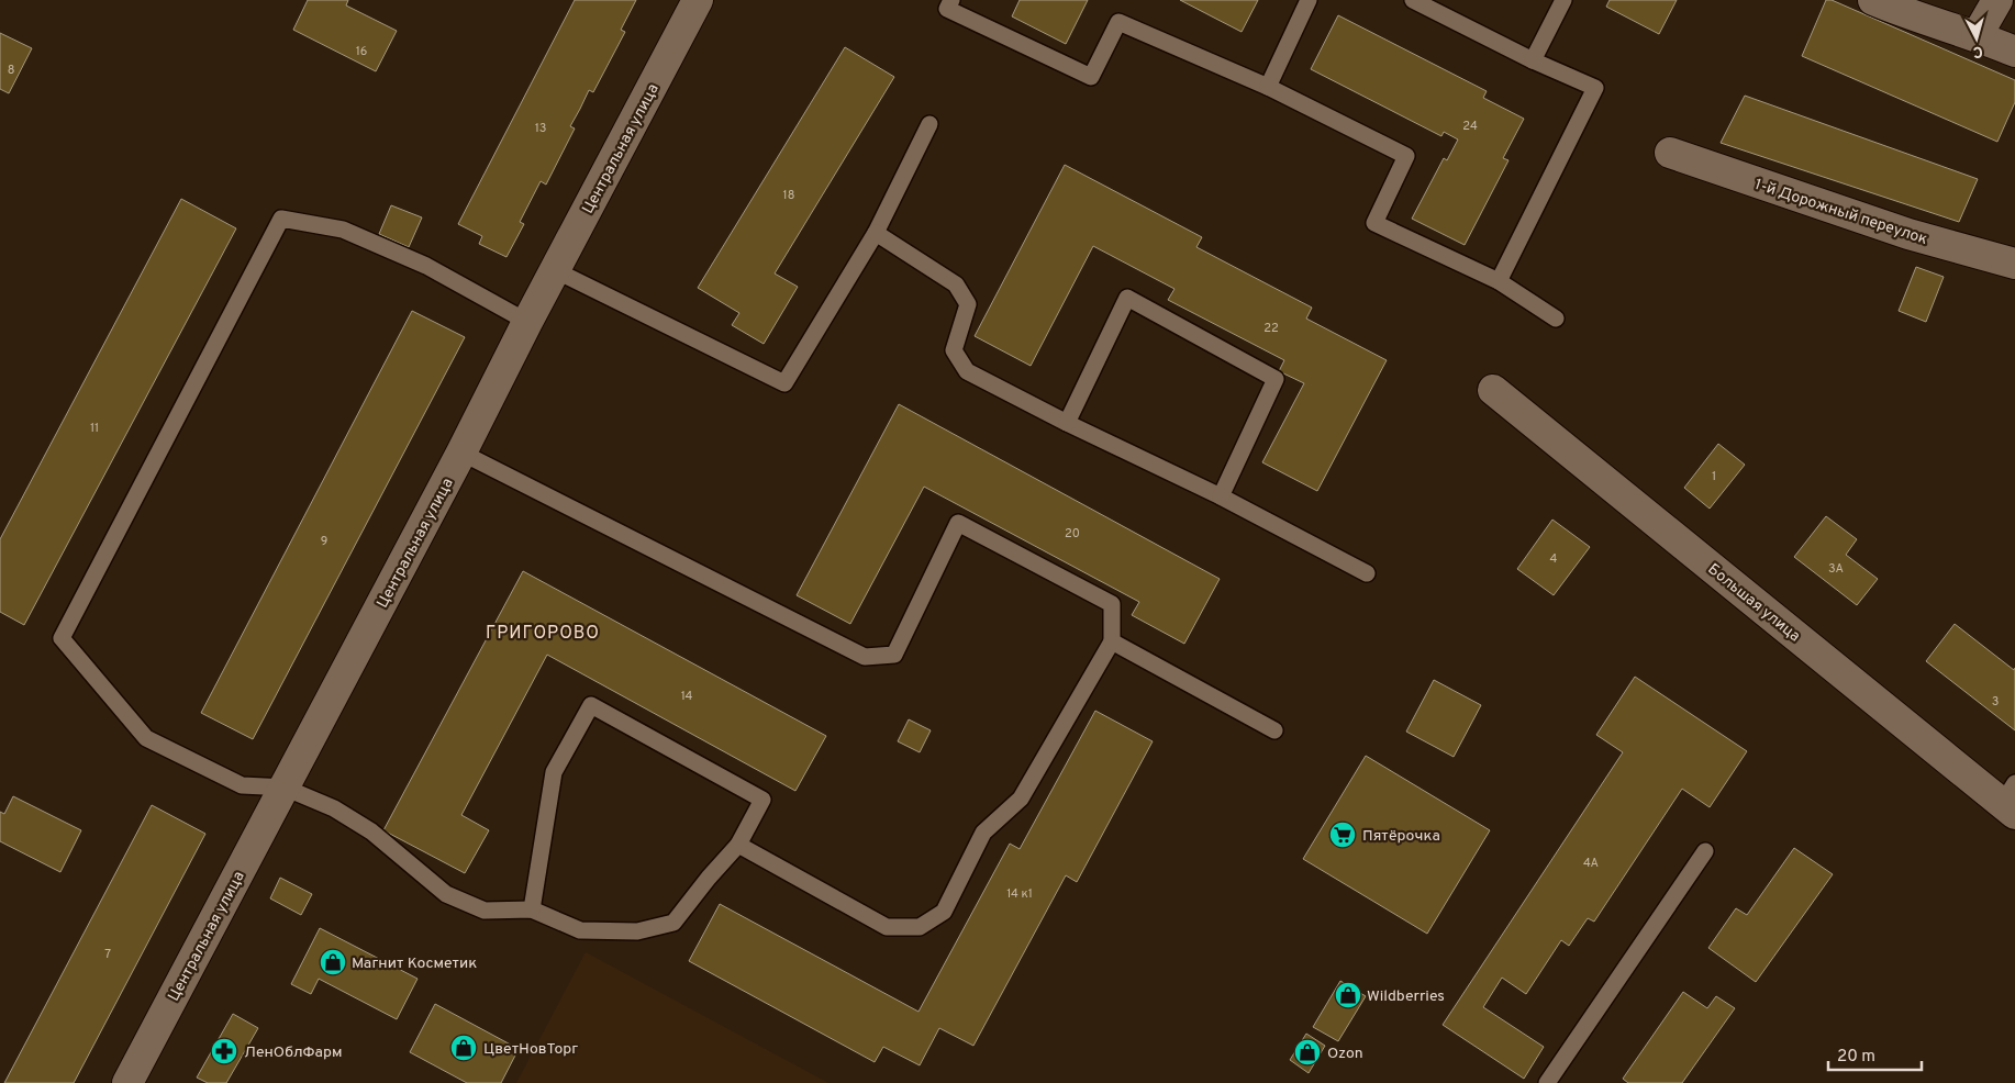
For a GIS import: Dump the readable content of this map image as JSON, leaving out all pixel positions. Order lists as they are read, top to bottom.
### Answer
{
  "streets": {
    "street": ["Центральная улица", "1-й Дорожный переулок", "Большая улица"]
  },
  "districts": ["ГРИГОРОВО"],
  "places": {
    "supermarket": ["Пятёрочка"],
    "shop": [
      "Магнит Косметик",
      "Wildberries",
      "ЦветНовТорг",
      "Ozon"
    ],
    "pharmacy": ["ЛенОблФарм"]
  },
  "house_numbers": [
    "16",
    "8",
    "24",
    "13",
    "18",
    "22",
    "11",
    "1",
    "20",
    "9",
    "4",
    "3А",
    "14",
    "3",
    "4А",
    "14 к1",
    "7"
  ],
  "scale_bar": "20 m",
  "north": "bottom"
}
